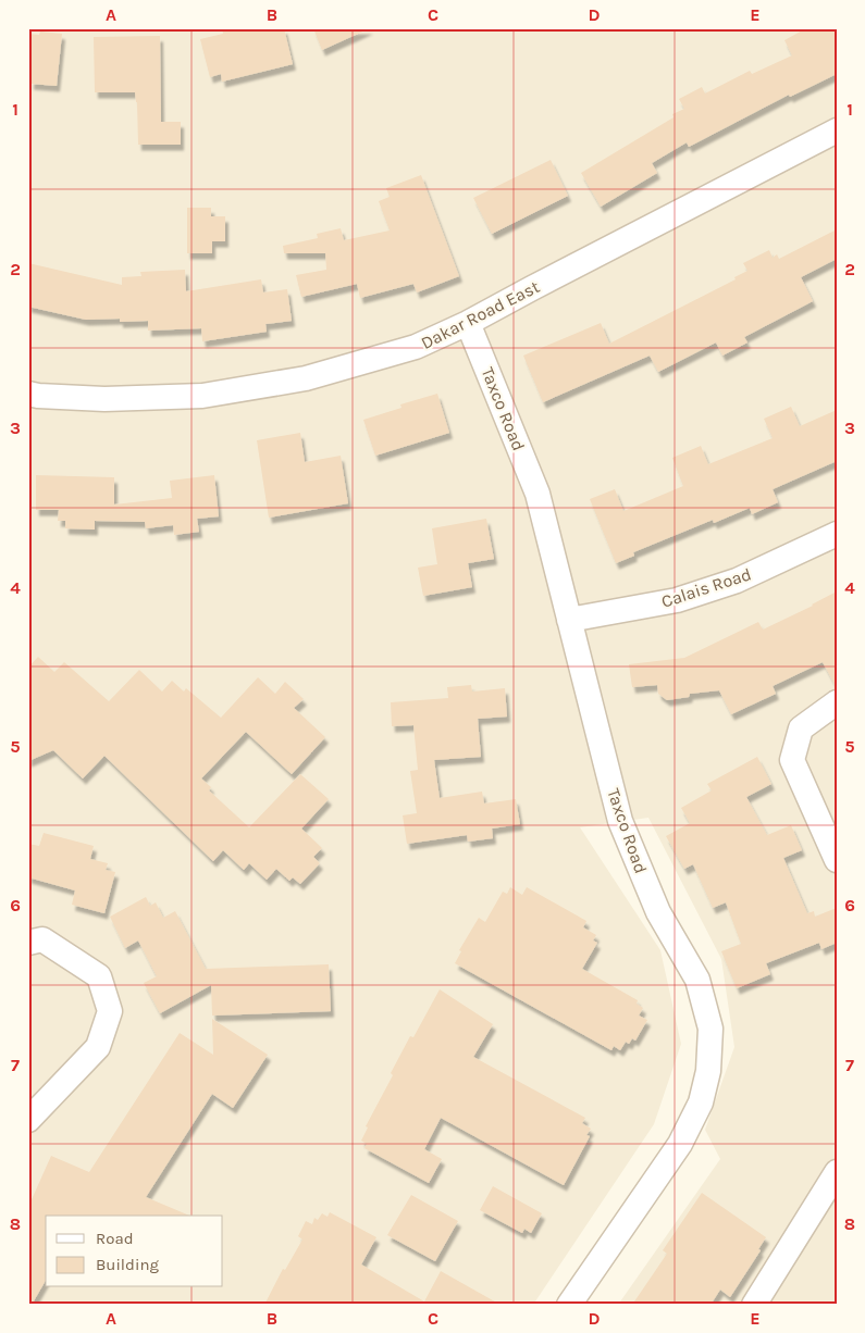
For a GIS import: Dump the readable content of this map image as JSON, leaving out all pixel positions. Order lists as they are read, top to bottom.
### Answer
{
  "streets": {
    "street": ["Dakar Road East", "Taxco Road", "Calais Road"]
  },
  "crossings": [
    ["Dakar Road East", "Taxco Road"],
    ["Taxco Road", "Calais Road"]
  ],
  "legend": ["Road", "Building"],
  "grid": {
    "columns": [
      "A",
      "B",
      "C",
      "D",
      "E"
    ],
    "rows": [
      "1",
      "2",
      "3",
      "4",
      "5",
      "6",
      "7",
      "8"
    ]
  }
}
